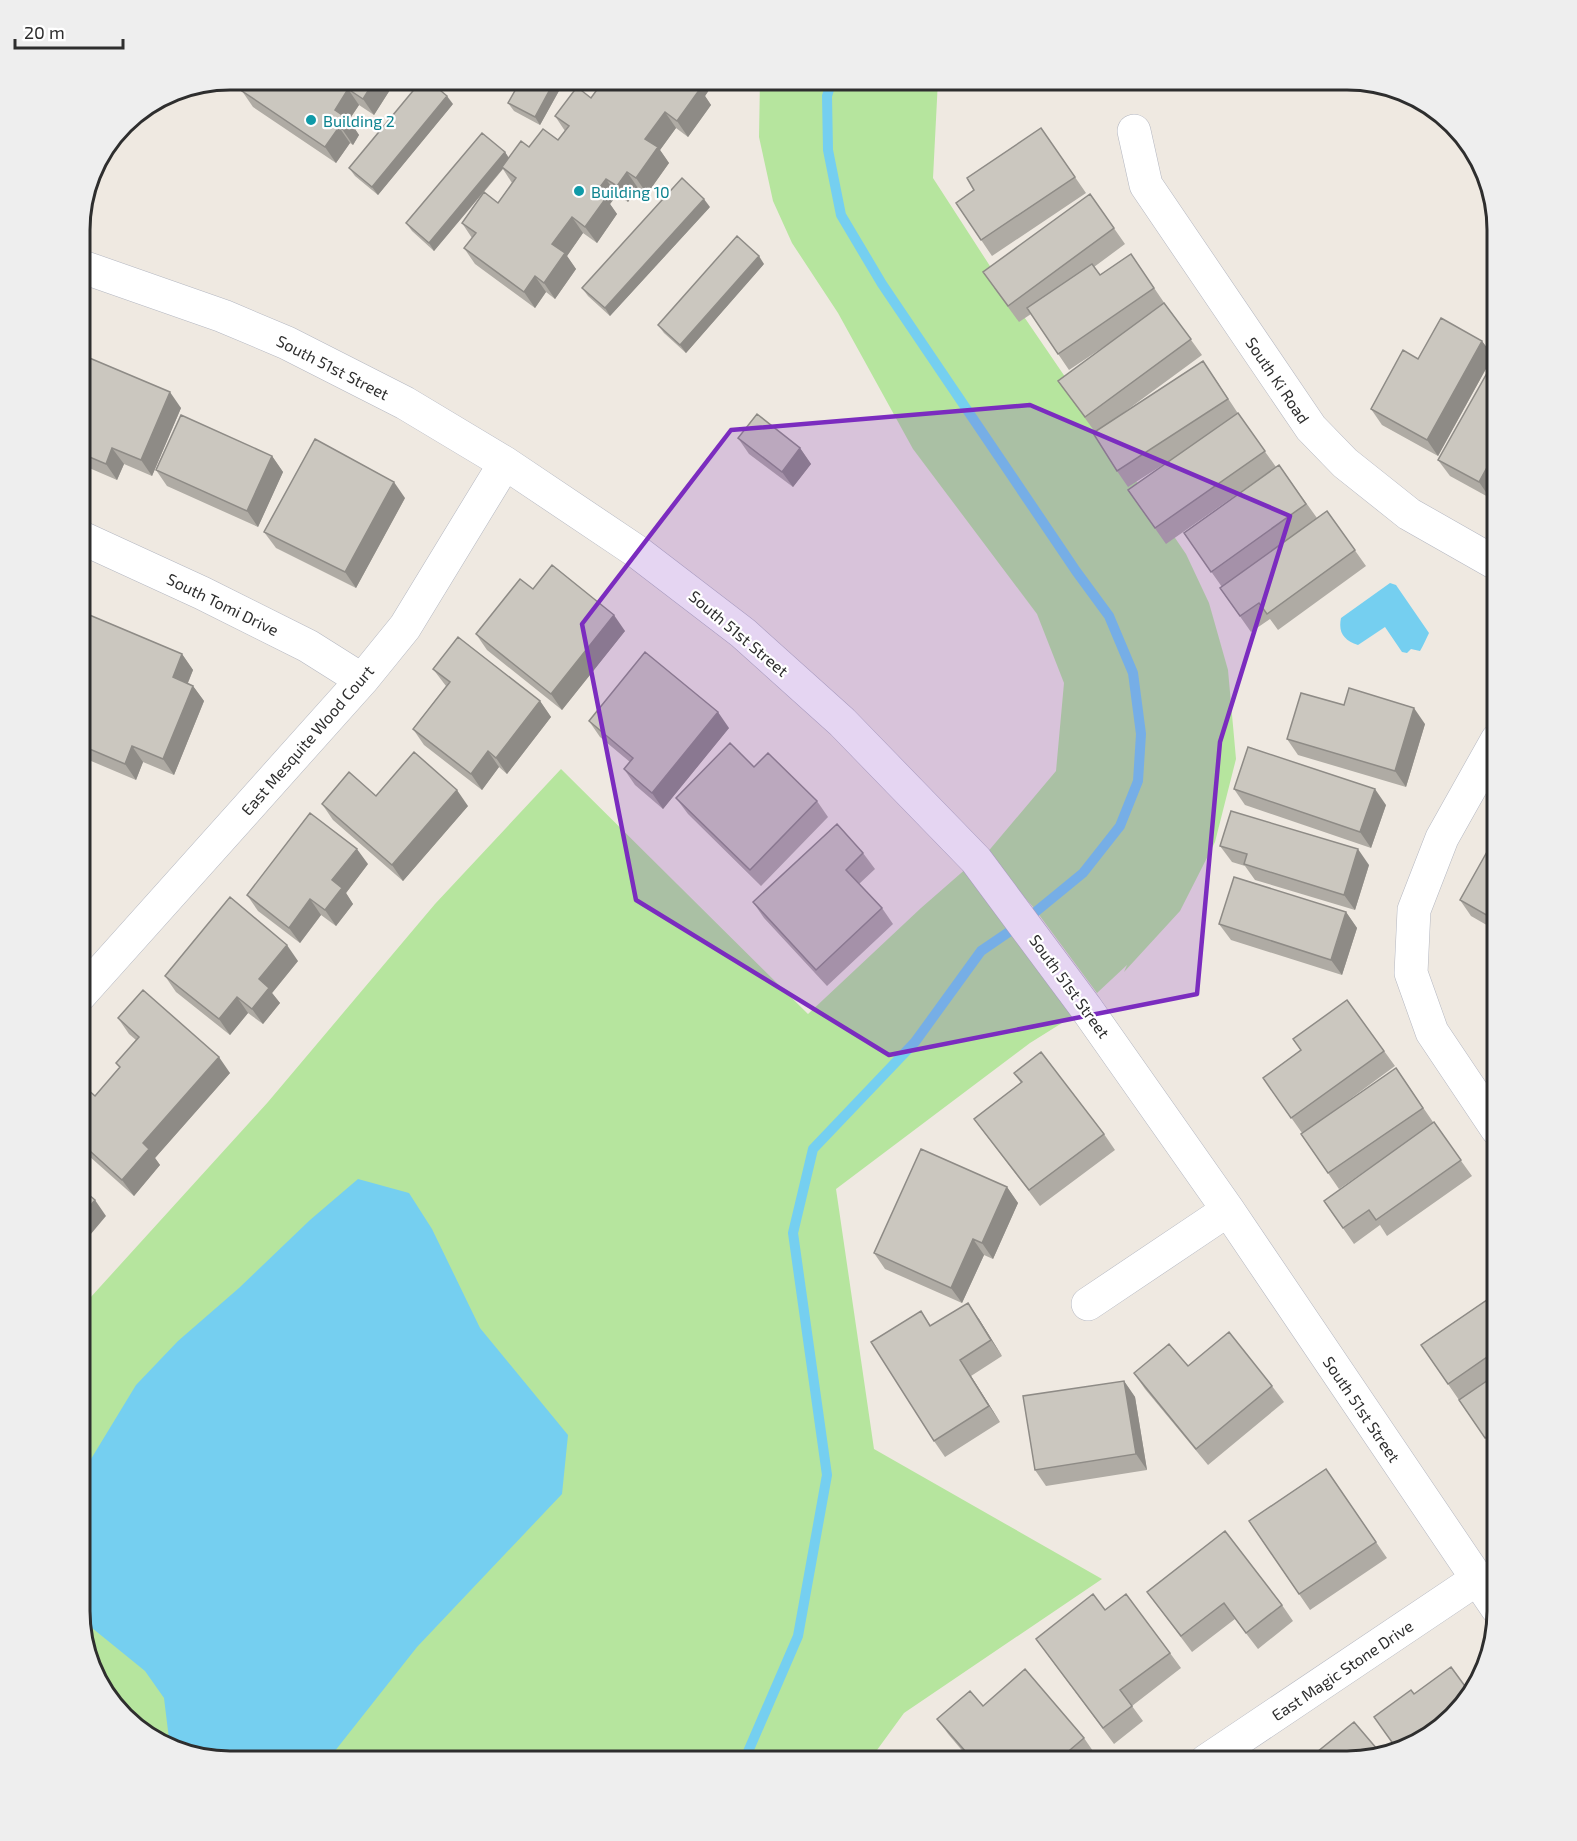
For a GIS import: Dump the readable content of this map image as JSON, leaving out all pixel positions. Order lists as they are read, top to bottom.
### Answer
{
  "streets": {
    "street": [
      "South 51st Street",
      "South Ki Road",
      "South Tomi Drive",
      "East Mesquite Wood Court",
      "East Magic Stone Drive"
    ]
  },
  "crossings": [
    ["South 51st Street", "East Mesquite Wood Court"],
    ["South 51st Street", "East Magic Stone Drive"],
    ["South Tomi Drive", "East Mesquite Wood Court"]
  ],
  "places": ["Building 2", "Building 10"],
  "scale_bar": "20 m"
}
